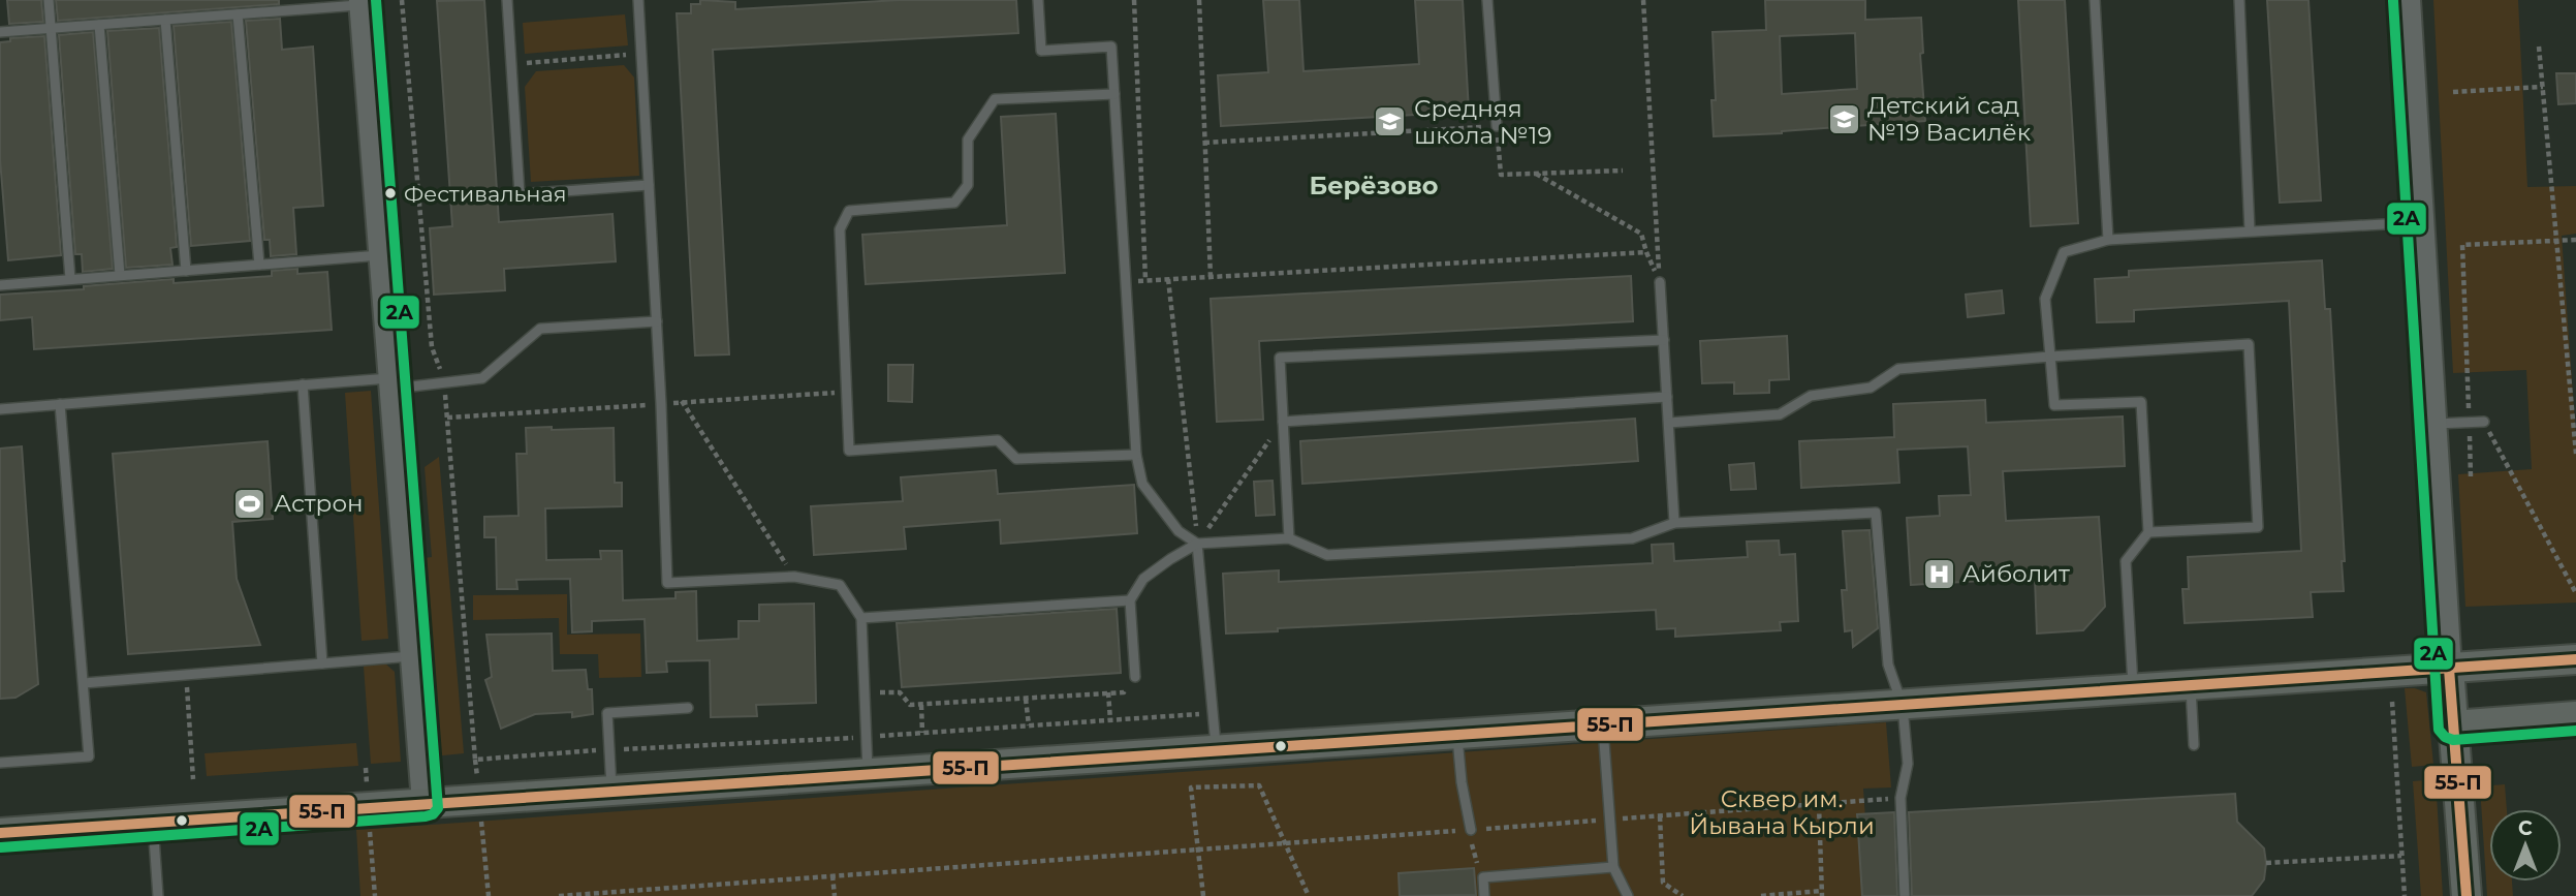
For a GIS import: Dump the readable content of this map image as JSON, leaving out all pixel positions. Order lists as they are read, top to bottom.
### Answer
{
  "districts": ["Берёзово"],
  "parks": ["Сквер им. Йывана Кырли"],
  "places": {
    "school or university": ["Детский сад №19 Василёк", "Средняя школа №19"],
    "other": ["Фестивальная"],
    "sports": ["Астрон"],
    "hospital": ["Айболит"]
  },
  "lines": ["transit line 2А", "transit line 55-П"],
  "north": "top"
}
